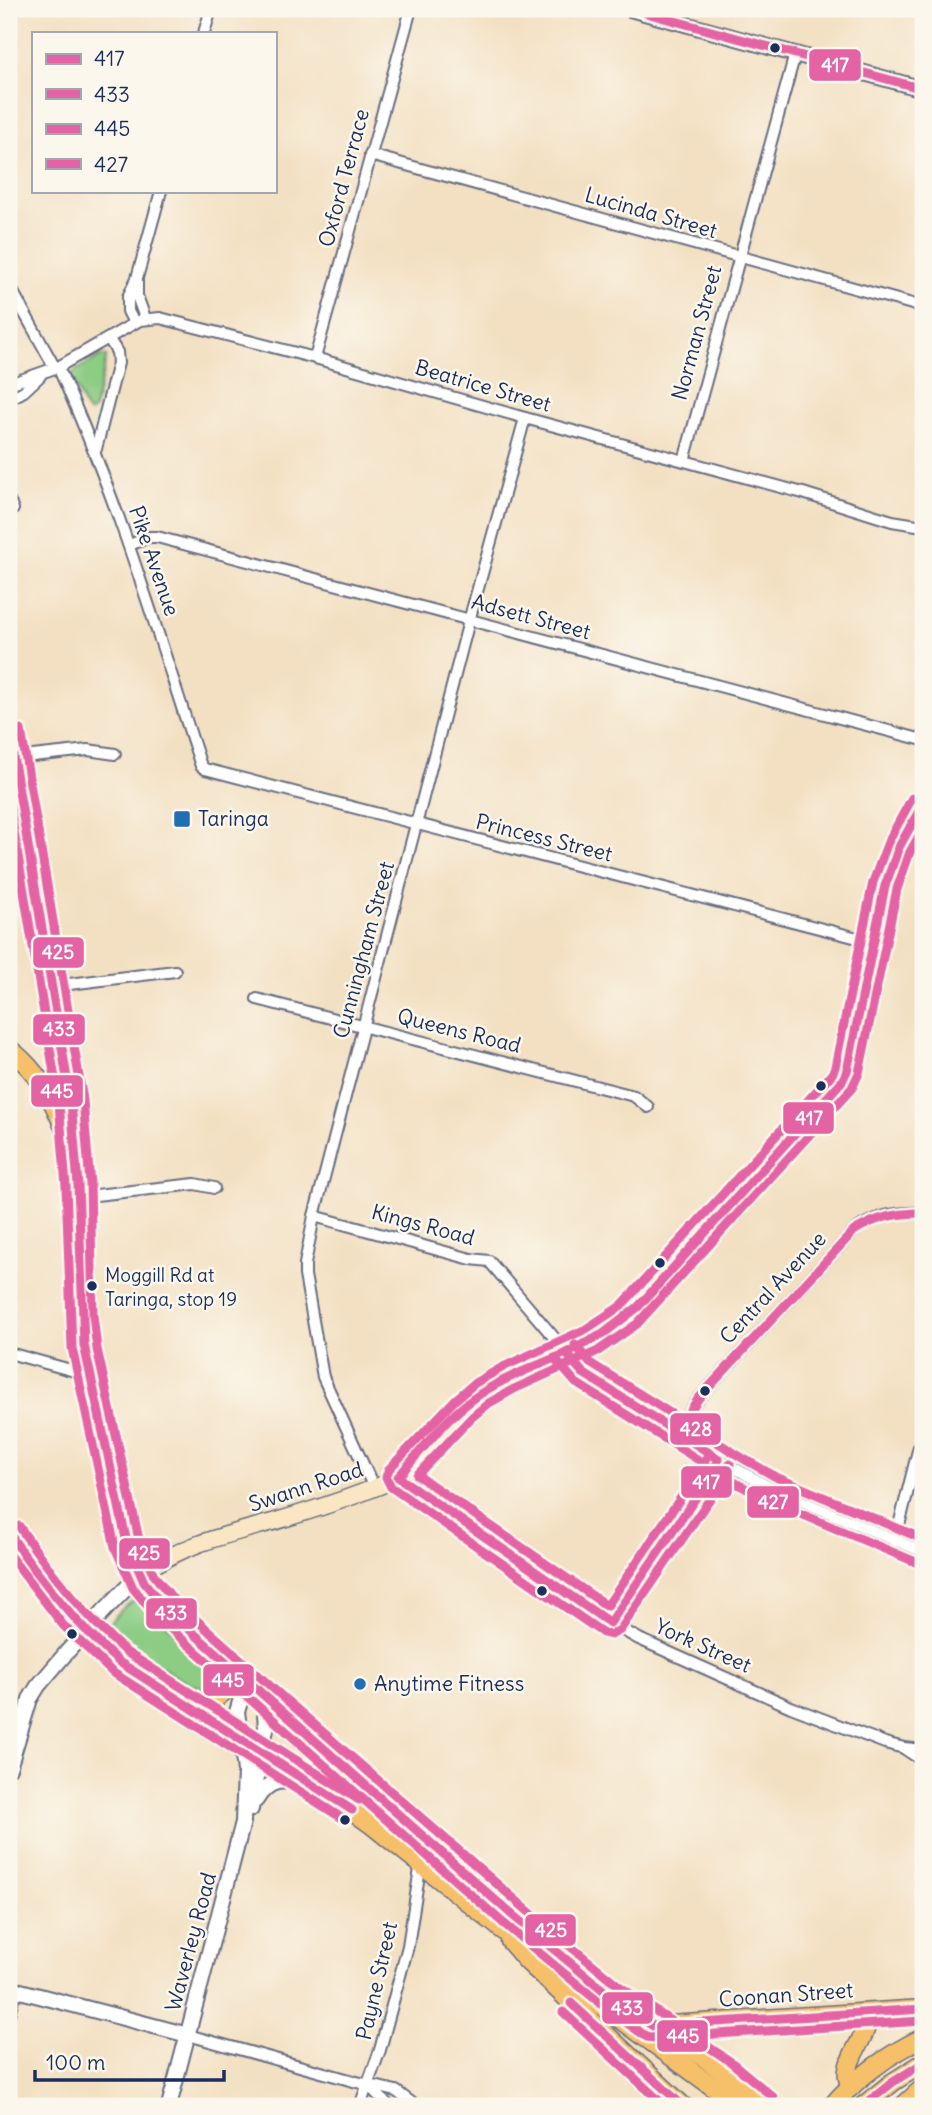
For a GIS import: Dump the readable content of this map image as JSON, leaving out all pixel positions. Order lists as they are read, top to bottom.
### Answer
{
  "streets": {
    "main road": ["Swann Road", "Coonan Street"],
    "street": [
      "Oxford Terrace",
      "Lucinda Street",
      "Norman Street",
      "Beatrice Street",
      "Pike Avenue",
      "Adsett Street",
      "Princess Street",
      "Cunningham Street",
      "Queens Road",
      "Kings Road",
      "Central Avenue",
      "York Street",
      "Waverley Road",
      "Payne Street"
    ]
  },
  "crossings": [
    ["Oxford Terrace", "Lucinda Street"],
    ["Oxford Terrace", "Beatrice Street"],
    ["Lucinda Street", "Norman Street"],
    ["Norman Street", "Beatrice Street"],
    ["Beatrice Street", "Cunningham Street"],
    ["Pike Avenue", "Adsett Street"],
    ["Pike Avenue", "Princess Street"],
    ["Adsett Street", "Cunningham Street"],
    ["Princess Street", "Cunningham Street"],
    ["Princess Street", "Swann Road"],
    ["Cunningham Street", "Queens Road"],
    ["Cunningham Street", "Kings Road"],
    ["Cunningham Street", "Swann Road"],
    ["Kings Road", "Central Avenue"],
    ["Kings Road", "Swann Road"],
    ["Swann Road", "York Street"]
  ],
  "places": {
    "transit": ["Taringa"],
    "other": ["Moggill Rd at Taringa, stop 19", "Anytime Fitness"]
  },
  "lines": [
    "transit line 417",
    "transit line 425",
    "transit line 433",
    "transit line 428",
    "transit line 445",
    "transit line 427"
  ],
  "legend": [
    "417",
    "433",
    "445",
    "427"
  ],
  "scale_bar": "100 m"
}
